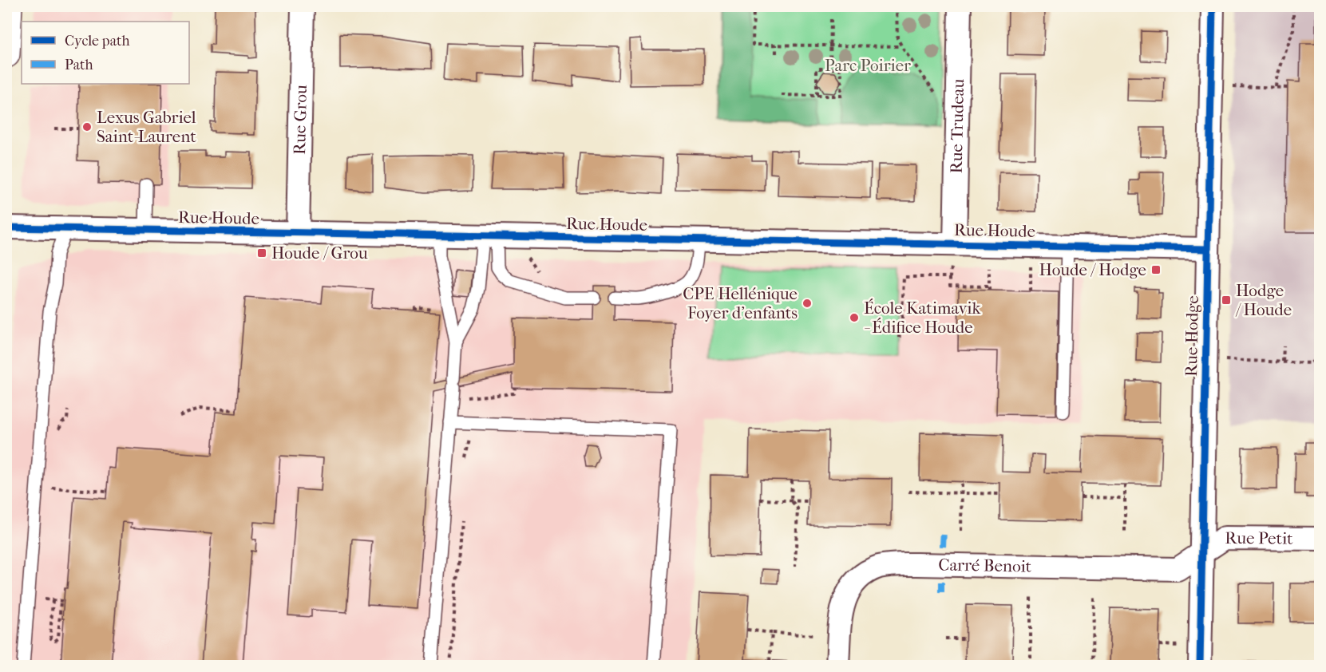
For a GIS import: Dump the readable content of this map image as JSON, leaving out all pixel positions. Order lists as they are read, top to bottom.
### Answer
{
  "streets": {
    "street": [
      "Rue Grou",
      "Rue Trudeau",
      "Rue Houde",
      "Rue Hodge",
      "Rue Petit",
      "Carré Benoit"
    ]
  },
  "crossings": [
    ["Rue Grou", "Rue Houde"],
    ["Rue Trudeau", "Rue Houde"],
    ["Rue Houde", "Rue Hodge"],
    ["Rue Hodge", "Rue Petit"],
    ["Rue Hodge", "Carré Benoit"],
    ["Rue Petit", "Carré Benoit"]
  ],
  "parks": ["Parc Poirier"],
  "places": {
    "other": ["Lexus Gabriel Saint-Laurent", "CPE Hellénique Foyer d'enfants", "École Katimavik - Édifice Houde"],
    "transit": ["Houde / Grou", "Houde / Hodge", "Hodge / Houde"]
  },
  "legend": ["Cycle path", "Path"]
}
